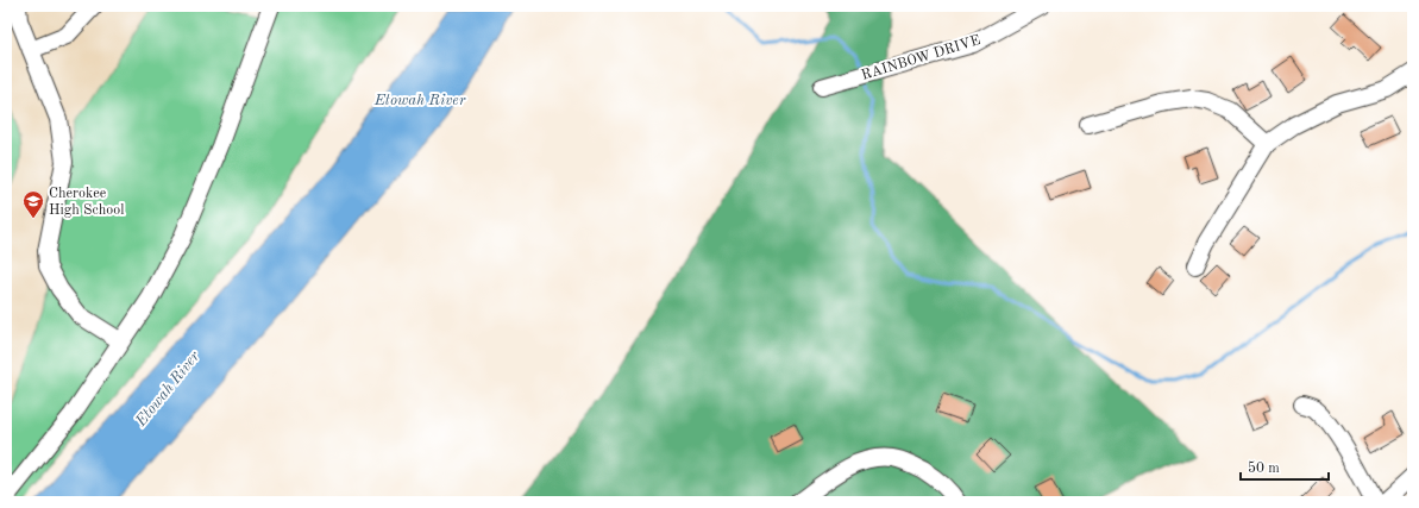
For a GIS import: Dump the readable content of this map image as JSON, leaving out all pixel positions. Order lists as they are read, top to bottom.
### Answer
{
  "streets": {
    "street": ["RAINBOW DRIVE"]
  },
  "water": ["Etowah River"],
  "places": {
    "school or university": ["Cherokee High School"]
  },
  "scale_bar": "50 m"
}
